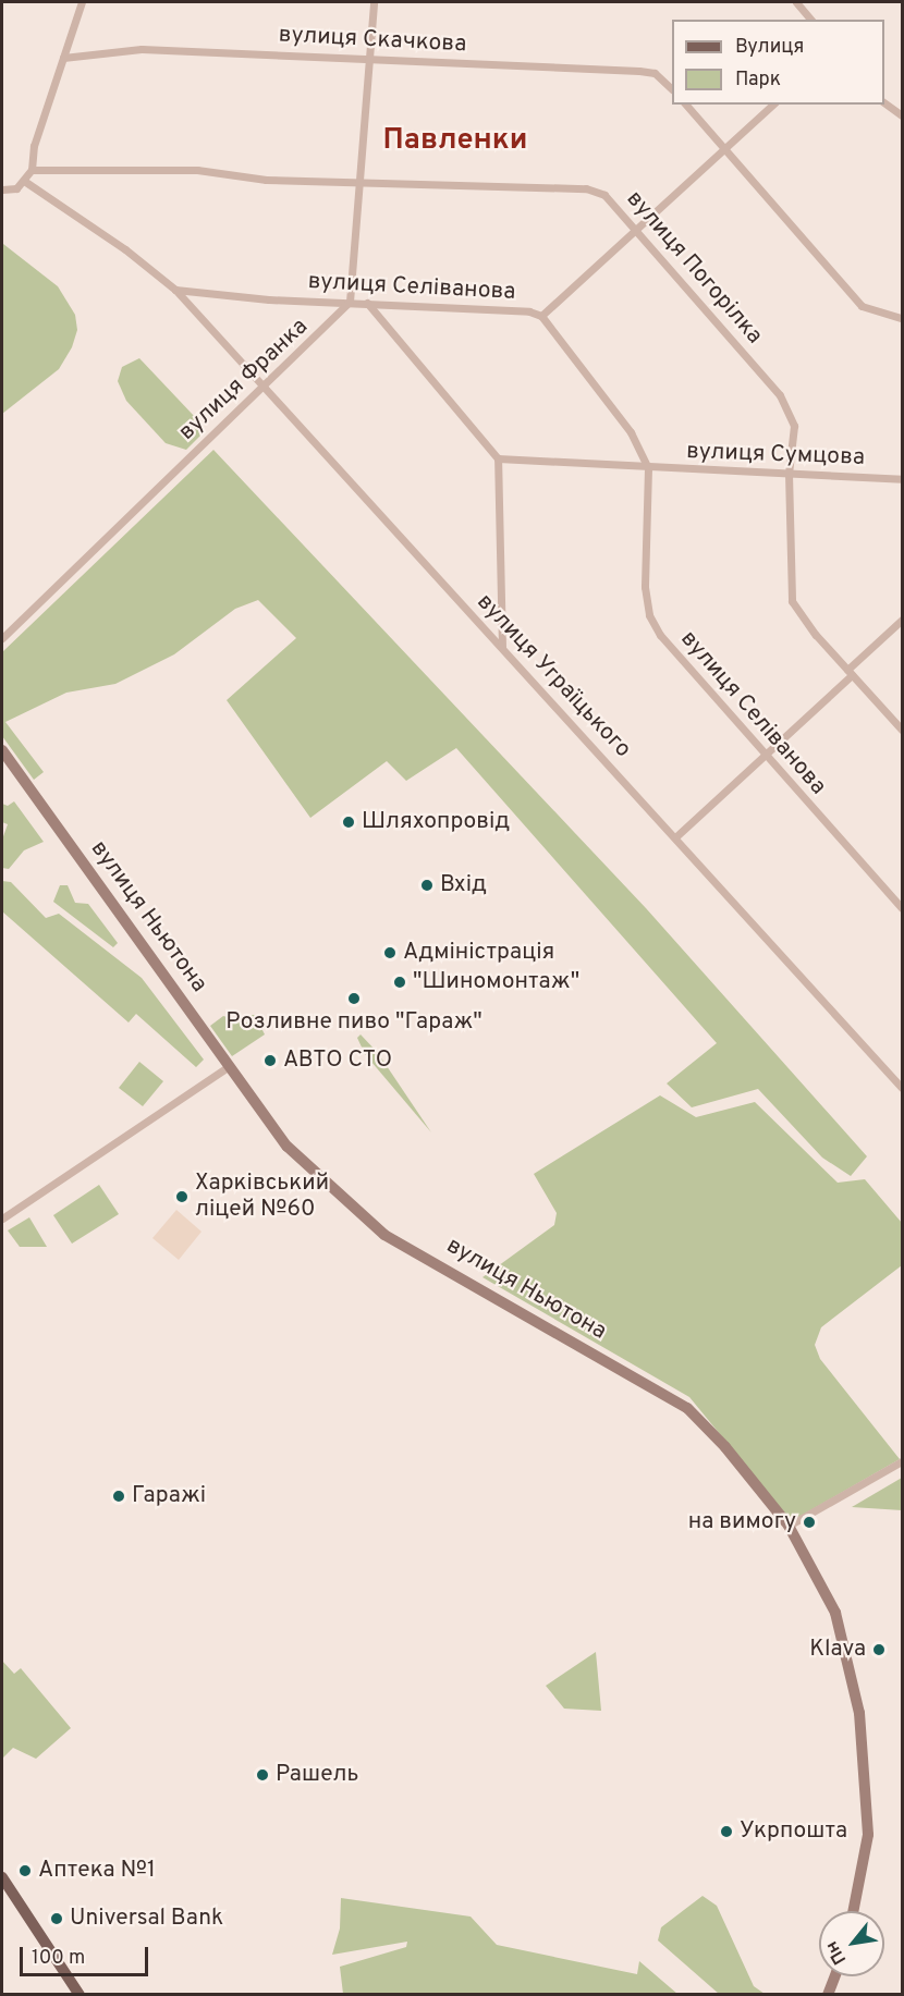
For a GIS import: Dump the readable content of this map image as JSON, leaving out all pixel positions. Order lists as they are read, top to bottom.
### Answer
{
  "streets": {
    "street": [
      "вулиця Скачкова",
      "вулиця Погорілка",
      "вулиця Селіванова",
      "вулиця Франка",
      "вулиця Сумцова",
      "вулиця Уграїцького",
      "вулиця Ньютона"
    ]
  },
  "crossings": [
    ["вулиця Погорілка", "вулиця Сумцова"],
    ["вулиця Селіванова", "вулиця Франка"],
    ["вулиця Селіванова", "вулиця Сумцова"],
    ["вулиця Селіванова", "вулиця Уграїцького"],
    ["вулиця Франка", "вулиця Уграїцького"]
  ],
  "districts": ["Павленки"],
  "places": [
    "Шляхопровід",
    "Вхід",
    "Адміністрація",
    "\"Шиномонтаж\"",
    "Розливне пиво \"Гараж\"",
    "АВТО СТО",
    "Харківський ліцей №60",
    "Гаражі",
    "на вимогу",
    "Klava",
    "Рашель",
    "Укрпошта",
    "Аптека №1",
    "Universal Bank"
  ],
  "legend": ["Вулиця", "Парк"],
  "scale_bar": "100 m",
  "north": "bottom left"
}
